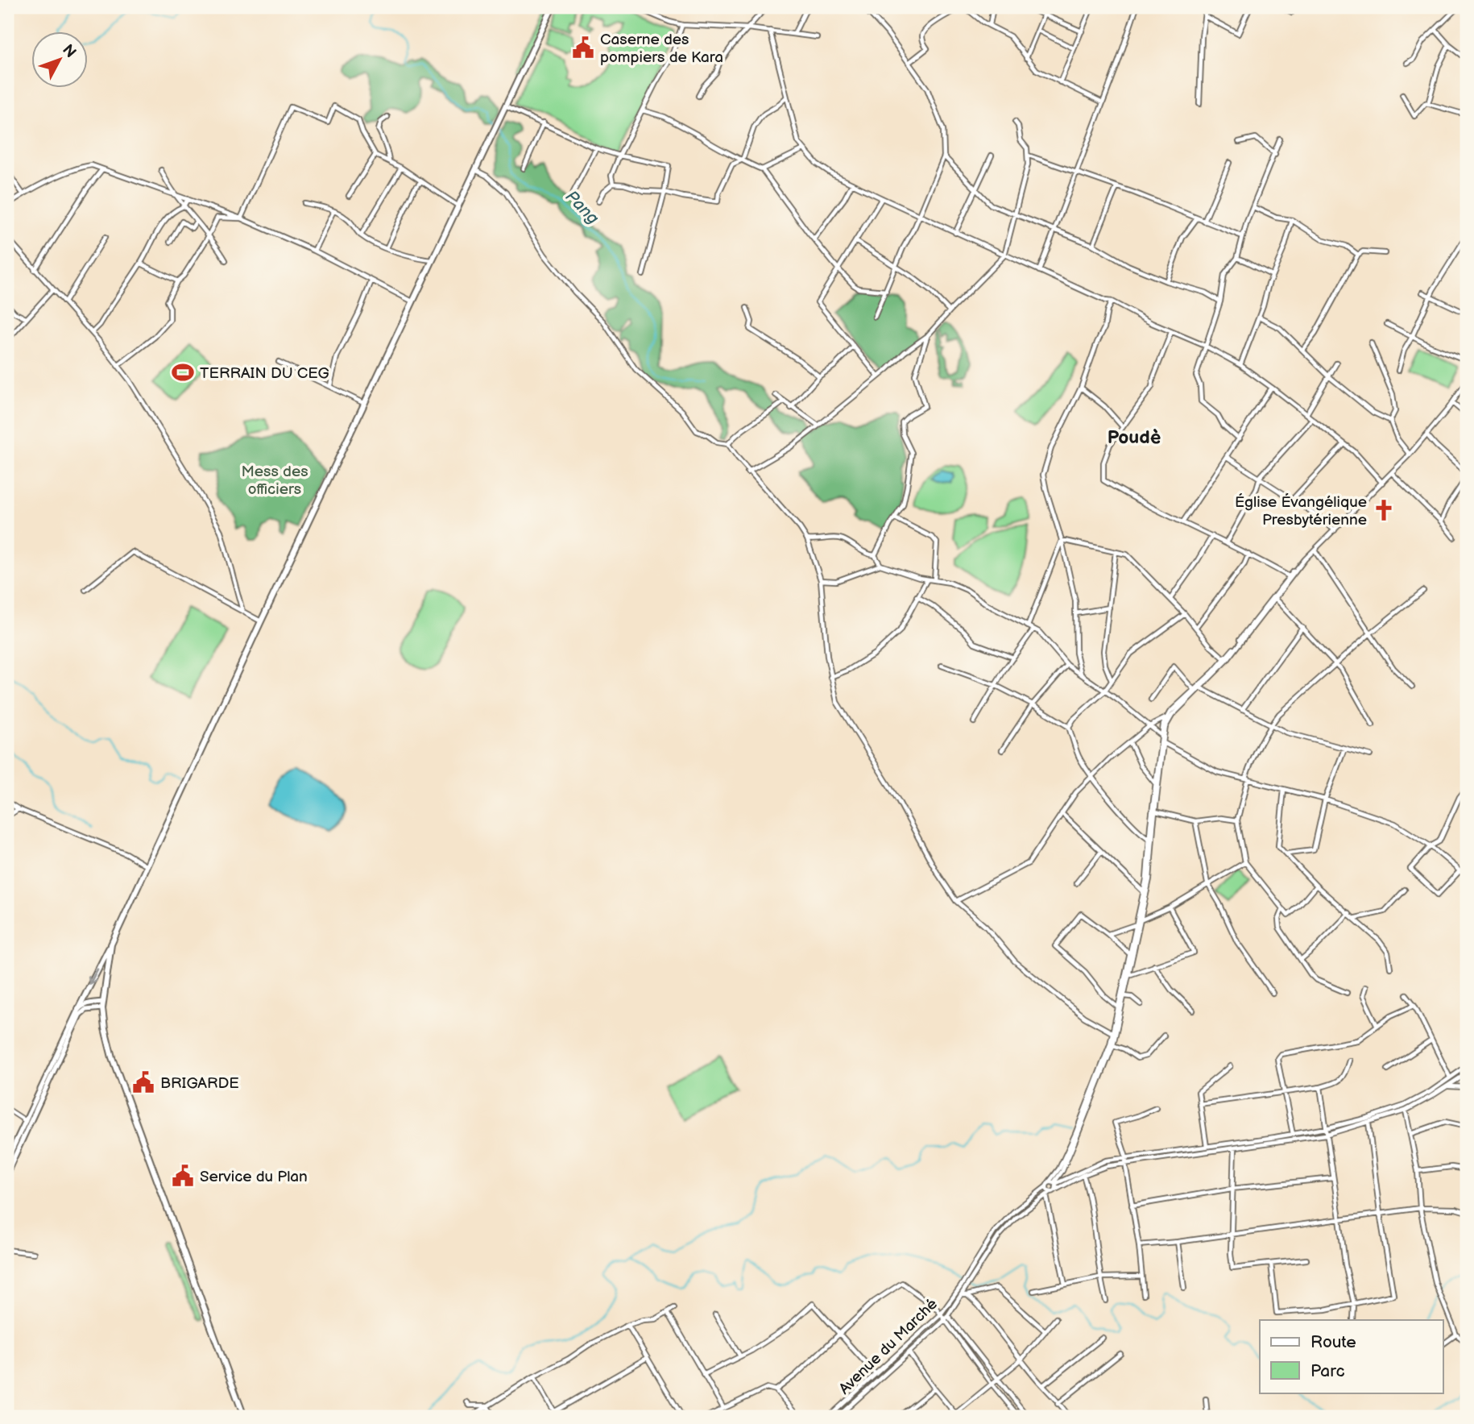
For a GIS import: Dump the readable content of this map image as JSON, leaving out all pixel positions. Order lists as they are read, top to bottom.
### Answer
{
  "streets": {
    "street": ["Avenue du Marché"]
  },
  "districts": ["Poudè"],
  "water": ["Pang"],
  "parks": ["Mess des officiers"],
  "places": {
    "public building": ["Caserne des pompiers de Kara", "BRIGARDE", "Service du Plan"],
    "sports": ["TERRAIN DU CEG"],
    "church": ["Église Évangélique Presbytérienne"]
  },
  "legend": ["Route", "Parc"],
  "north": "top right"
}
